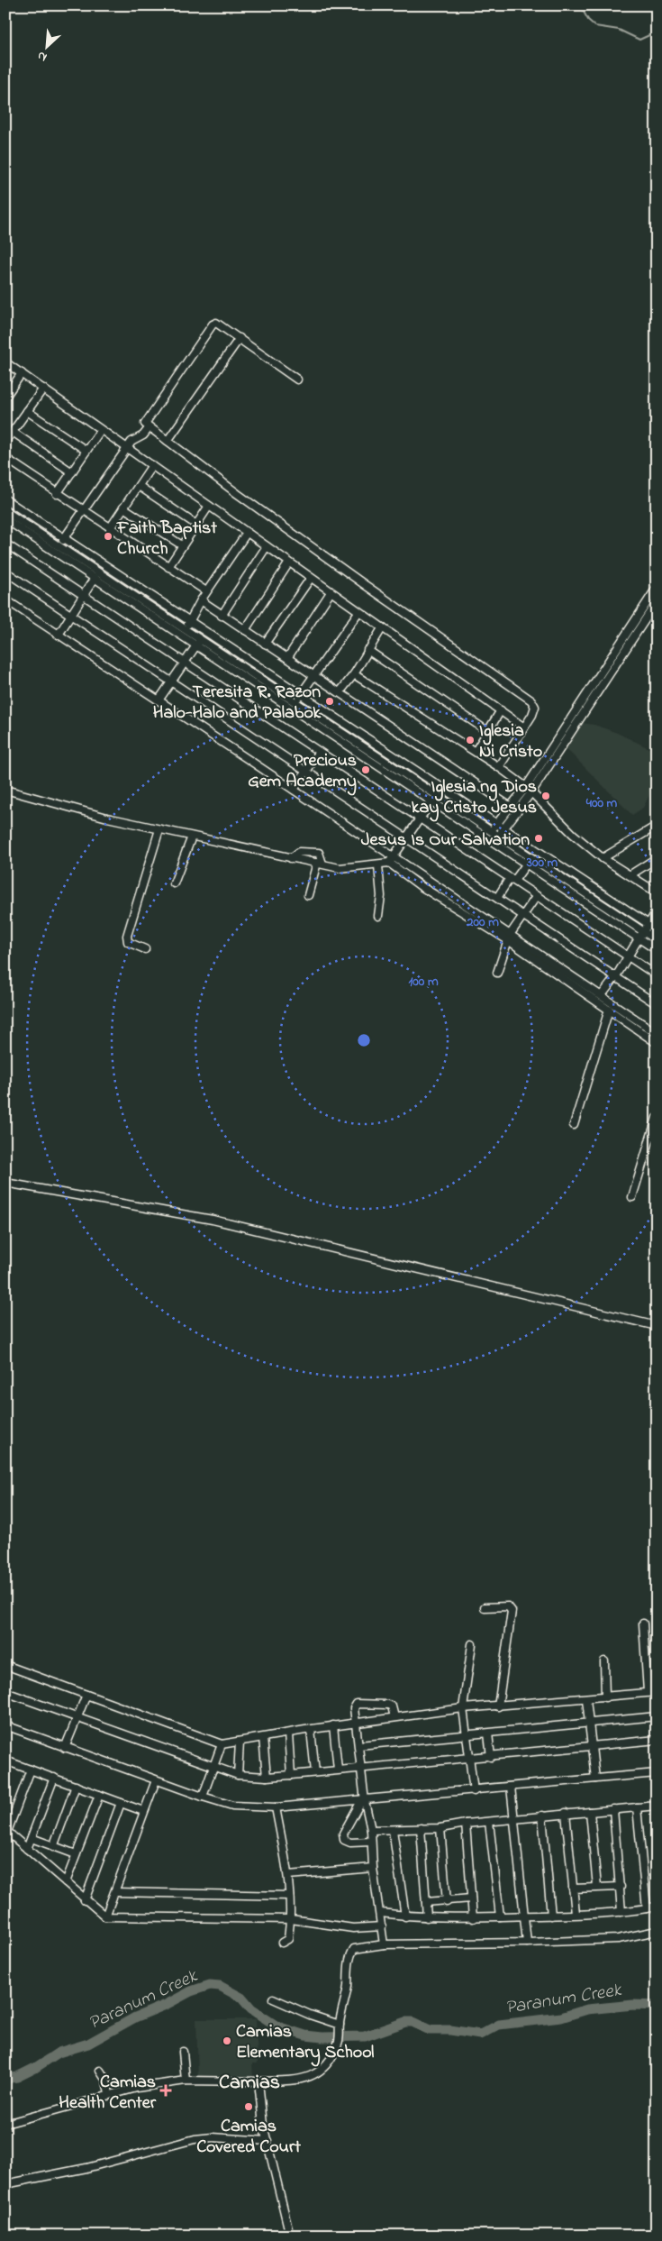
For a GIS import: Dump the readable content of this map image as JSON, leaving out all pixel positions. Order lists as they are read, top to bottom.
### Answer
{
  "districts": ["Camias"],
  "water": ["Paranum Creek"],
  "places": {
    "other": [
      "Faith Baptist Church",
      "Teresita R. Razon Halo-Halo and Palabok",
      "Iglesia Ni Cristo",
      "Precious Gem Academy",
      "Iglesia ng Dios kay Cristo Jesus",
      "Jesus Is Our Salvation",
      "Camias Elementary School",
      "Camias Covered Court"
    ],
    "health": ["Camias Health Center"]
  },
  "north": "bottom left",
  "rings": [
    "400 m",
    "300 m",
    "200 m",
    "100 m"
  ]
}
